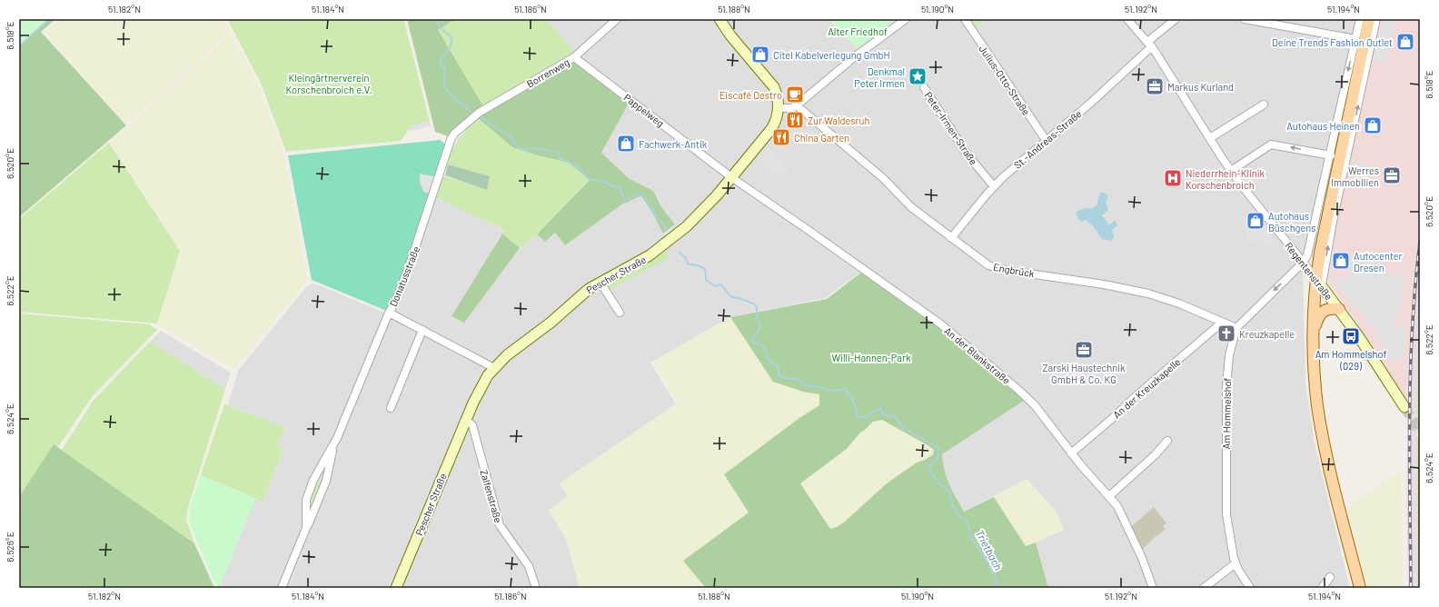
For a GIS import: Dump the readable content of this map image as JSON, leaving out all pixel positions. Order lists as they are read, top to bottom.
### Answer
{
  "streets": {
    "main road": ["Regentenstraße", "Pescher Straße"],
    "street": [
      "Borrenweg",
      "Julius-Otto-Straße",
      "Pappelweg",
      "Peter-Irmen-Straße",
      "St.-Andreas-Straße",
      "Engbrück",
      "Donatusstraße",
      "An der Blankstraße",
      "An der Kreuzkapelle",
      "Am Hommelshof",
      "Zalfenstraße"
    ]
  },
  "crossings": [
    ["Borrenweg", "Pappelweg"],
    ["Borrenweg", "Donatusstraße"],
    ["Julius-Otto-Straße", "St.-Andreas-Straße"],
    ["Pappelweg", "Pescher Straße"],
    ["Pappelweg", "An der Blankstraße"],
    ["Peter-Irmen-Straße", "St.-Andreas-Straße"],
    ["St.-Andreas-Straße", "Engbrück"],
    ["St.-Andreas-Straße", "Regentenstraße"],
    ["Engbrück", "An der Kreuzkapelle"],
    ["Engbrück", "Am Hommelshof"],
    ["Regentenstraße", "Am Hommelshof"],
    ["Pescher Straße", "An der Blankstraße"],
    ["Pescher Straße", "Zalfenstraße"],
    ["An der Blankstraße", "An der Kreuzkapelle"]
  ],
  "water": ["Trietbach"],
  "parks": ["Alter Friedhof", "Kleingärtnerverein Korschenbroich e.V.", "Willi-Hannen-Park"],
  "places": {
    "shop": [
      "Deine Trends Fashion Outlet",
      "Citel Kabelverlegung GmbH",
      "Autohaus Heinen",
      "Fachwerk-Antik",
      "Autohaus Büschgens",
      "Autocenter Dresen"
    ],
    "place": ["Denkmal Peter Irmen"],
    "office": ["Markus Kurland", "Werres Immobilien", "Zarski Haustechnik GmbH & Co. KG"],
    "cafe": ["Eiscafé Destro"],
    "restaurant": ["Zur Waldesruh", "China Garten"],
    "hospital": ["Niederrhein-Klinik Korschenbroich"],
    "church": ["Kreuzkapelle"],
    "bus stop": ["Am Hommelshof (029)"]
  },
  "coordinates": [
    "51.182°N",
    "51.184°N",
    "51.186°N",
    "51.188°N",
    "51.190°N",
    "51.192°N",
    "51.194°N",
    "6.518°E",
    "6.520°E",
    "6.522°E",
    "6.524°E",
    "6.526°E"
  ]
}
